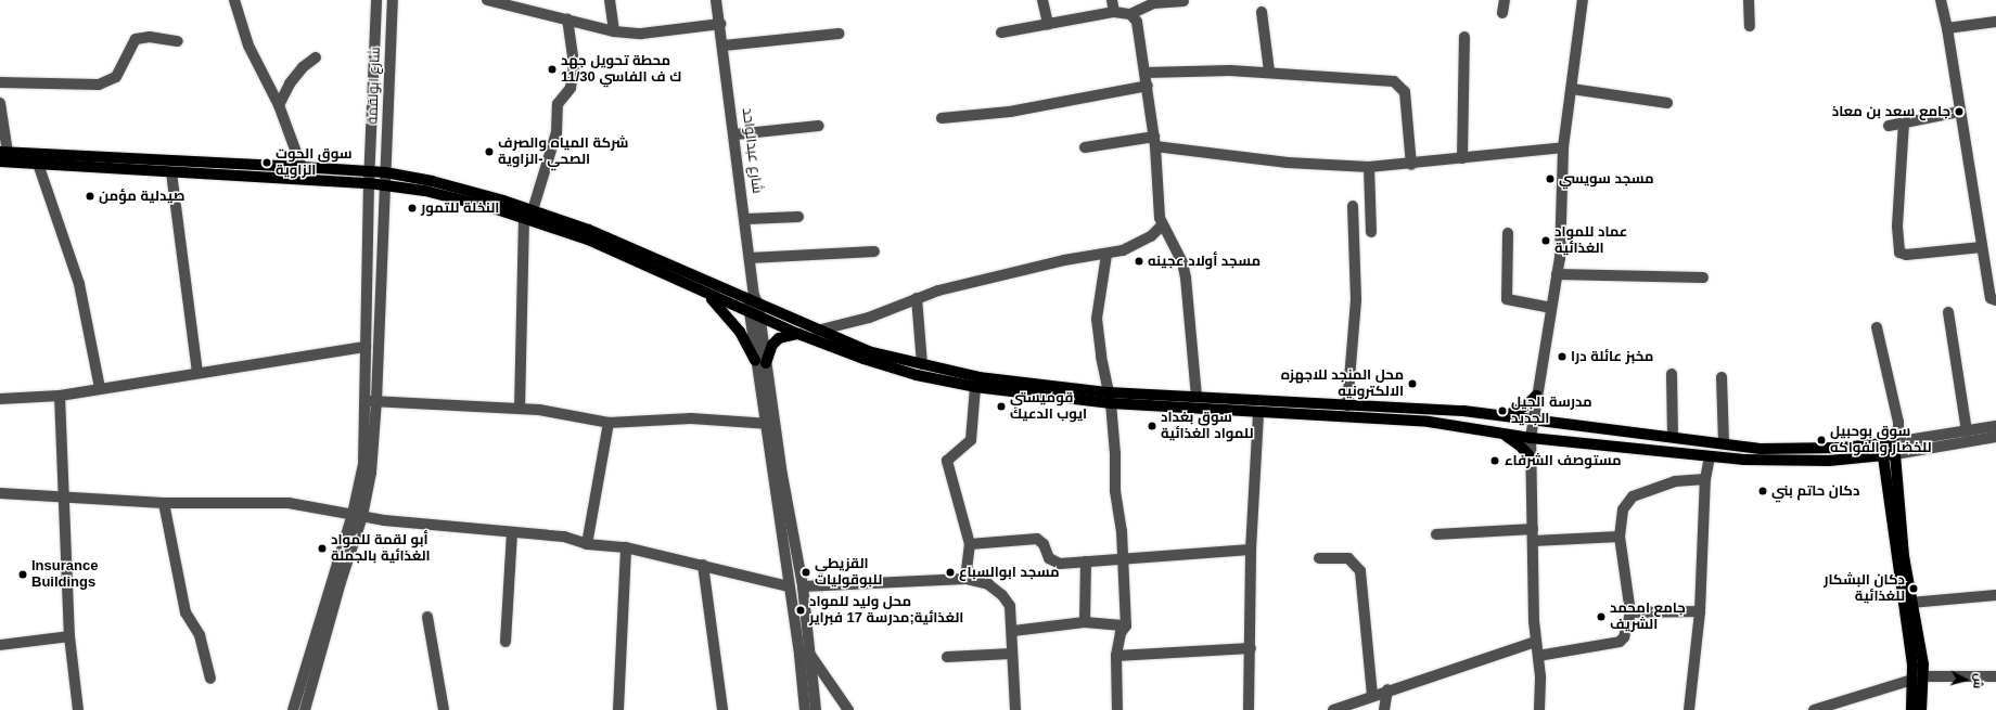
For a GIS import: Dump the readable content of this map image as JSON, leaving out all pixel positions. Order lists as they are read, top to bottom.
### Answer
{
  "streets": {
    "street": ["شارع ابولقمة", "شارع عبدالواحد"]
  },
  "places": [
    "محطة تحويل جهد 11/30 ك ف الفاسي",
    "جامع سعد بن معاذ",
    "شركة المياه والصرف الصحي -الزاوية",
    "سوق الحوت الزاوية",
    "مسجد سويسي",
    "صيدلية مؤمن",
    "النخلة للتمور",
    "عماد للمواد الغذائية",
    "مسجد أولاد عجينه",
    "مخبز عائلة درا",
    "محل المنجد للاجهزه الالكترونيه",
    "قوميستي ايوب الدعيك",
    "مدرسة الجيل الجديد",
    "سوق بغداد للمواد الغذائية",
    "سوق بوحبيل للخضار والفواكه",
    "مستوصف الشرفاء",
    "دكان حاتم بني",
    "أبو لقمة للمواد الغذائية بالجملة",
    "القزيطي للبوقوليات",
    "مسجد ابوالسباع",
    "Insurance Buildings",
    "دكان البشكار للغذائية",
    "محل وليد للمواد الغذائية;مدرسة 17 فبراير",
    "جامع امحمد الشريف"
  ],
  "north": "right"
}
